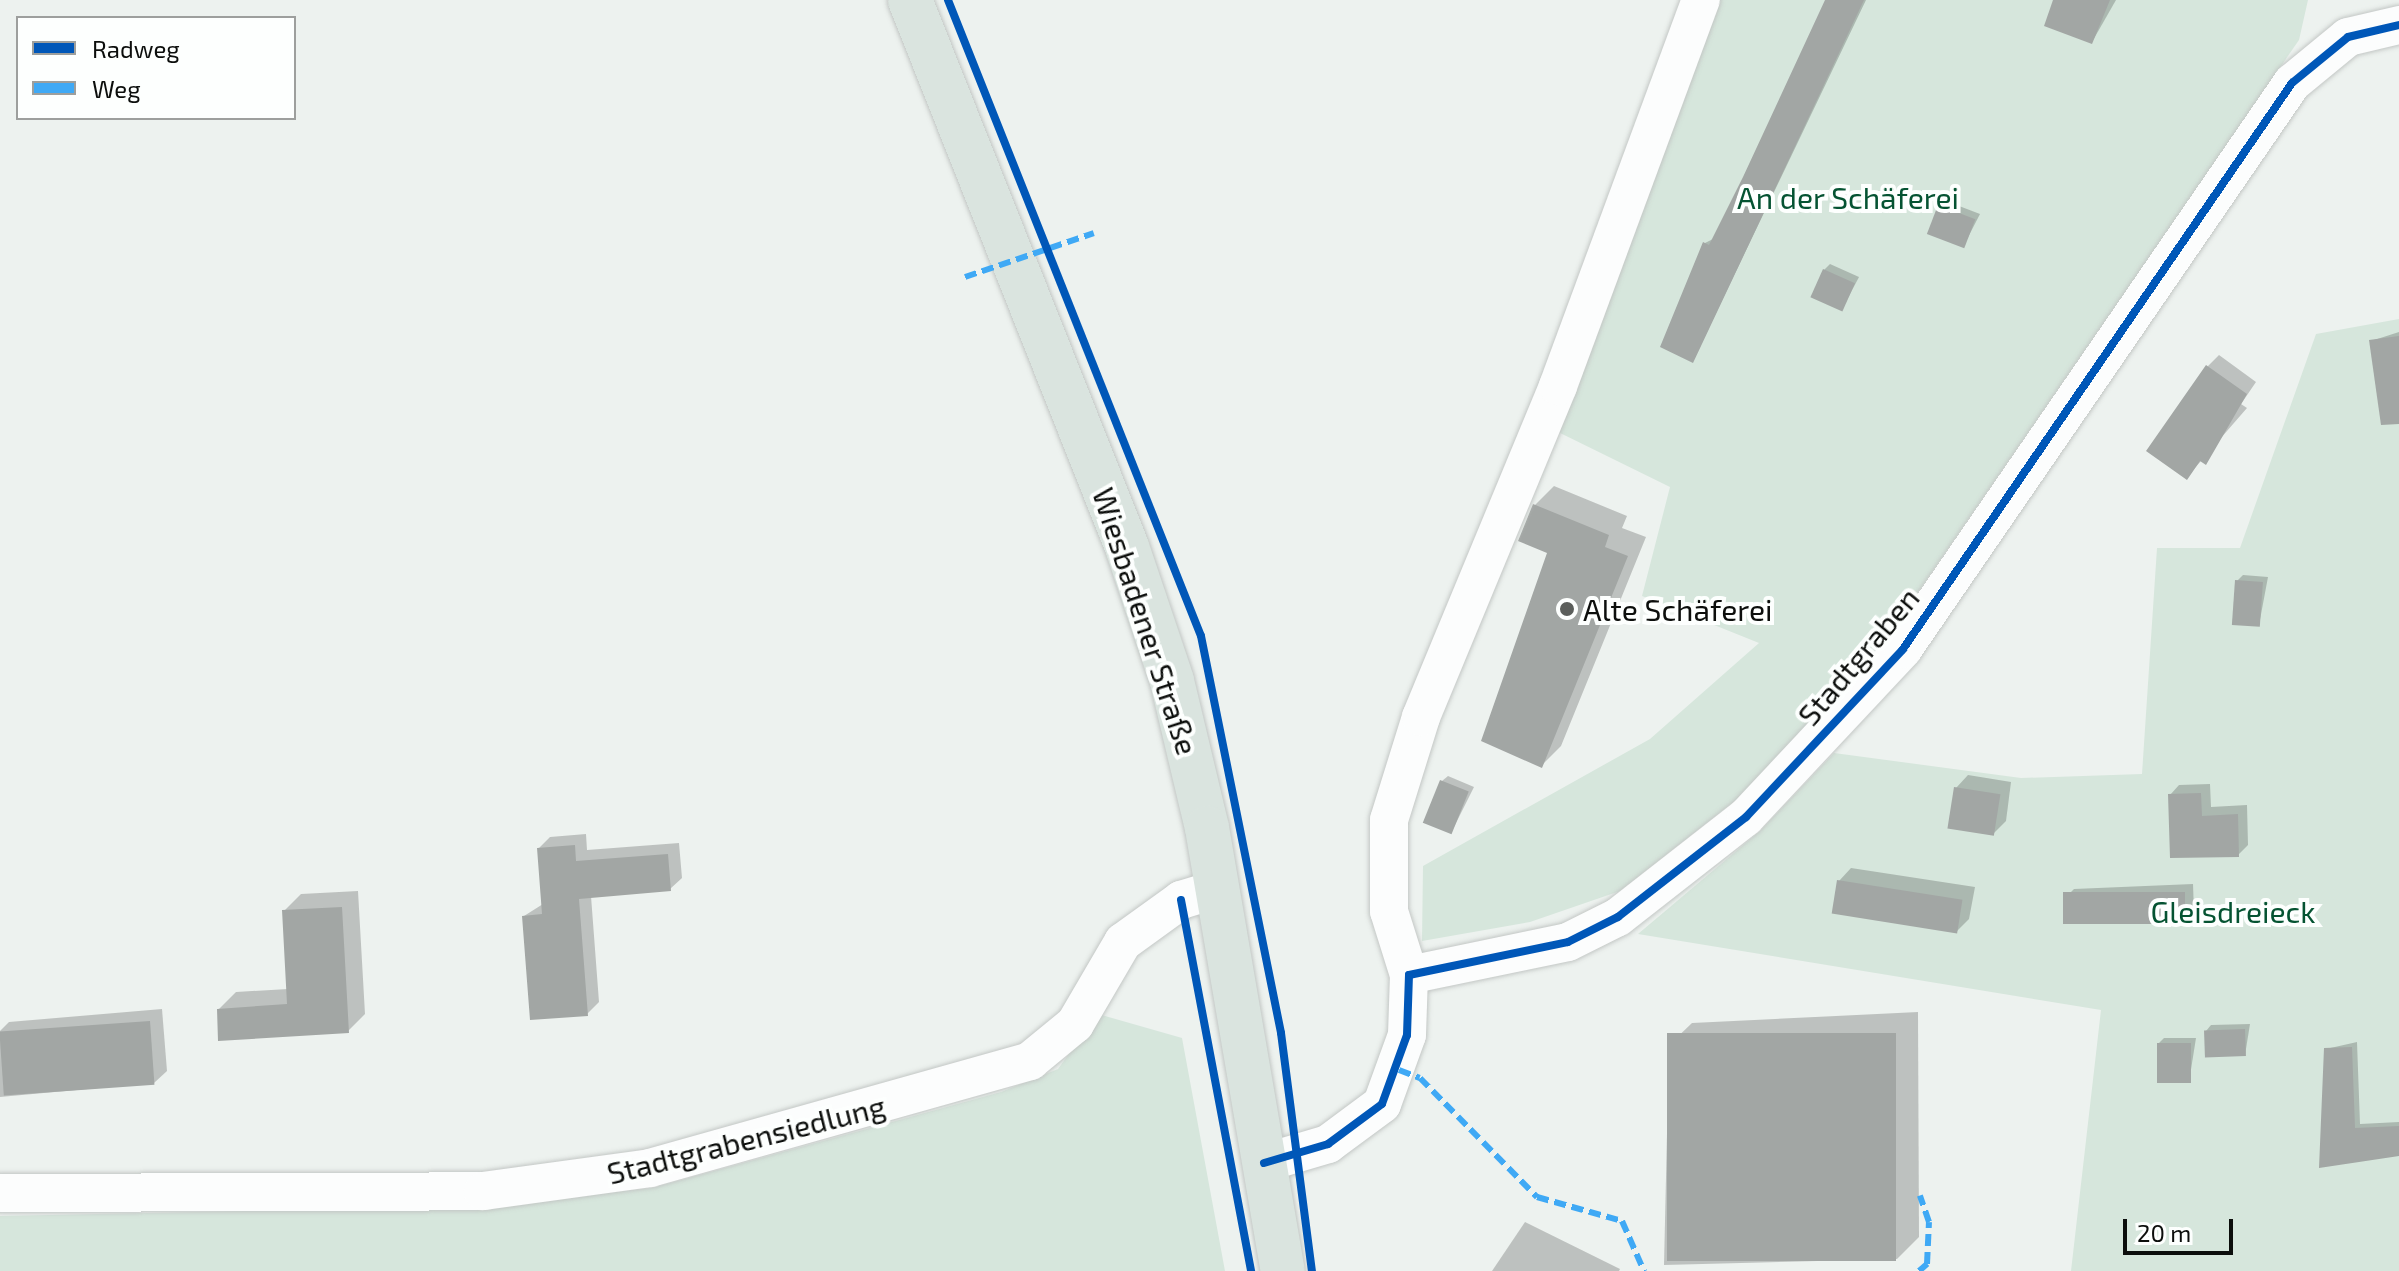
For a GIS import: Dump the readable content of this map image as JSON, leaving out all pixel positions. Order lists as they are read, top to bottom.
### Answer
{
  "streets": {
    "main road": ["Wiesbadener Straße"],
    "street": ["Stadtgraben", "Stadtgrabensiedlung"]
  },
  "crossings": [
    ["Wiesbadener Straße", "Stadtgrabensiedlung"]
  ],
  "parks": ["An der Schäferei", "Gleisdreieck"],
  "places": ["Alte Schäferei"],
  "legend": ["Radweg", "Weg"],
  "scale_bar": "20 m"
}
